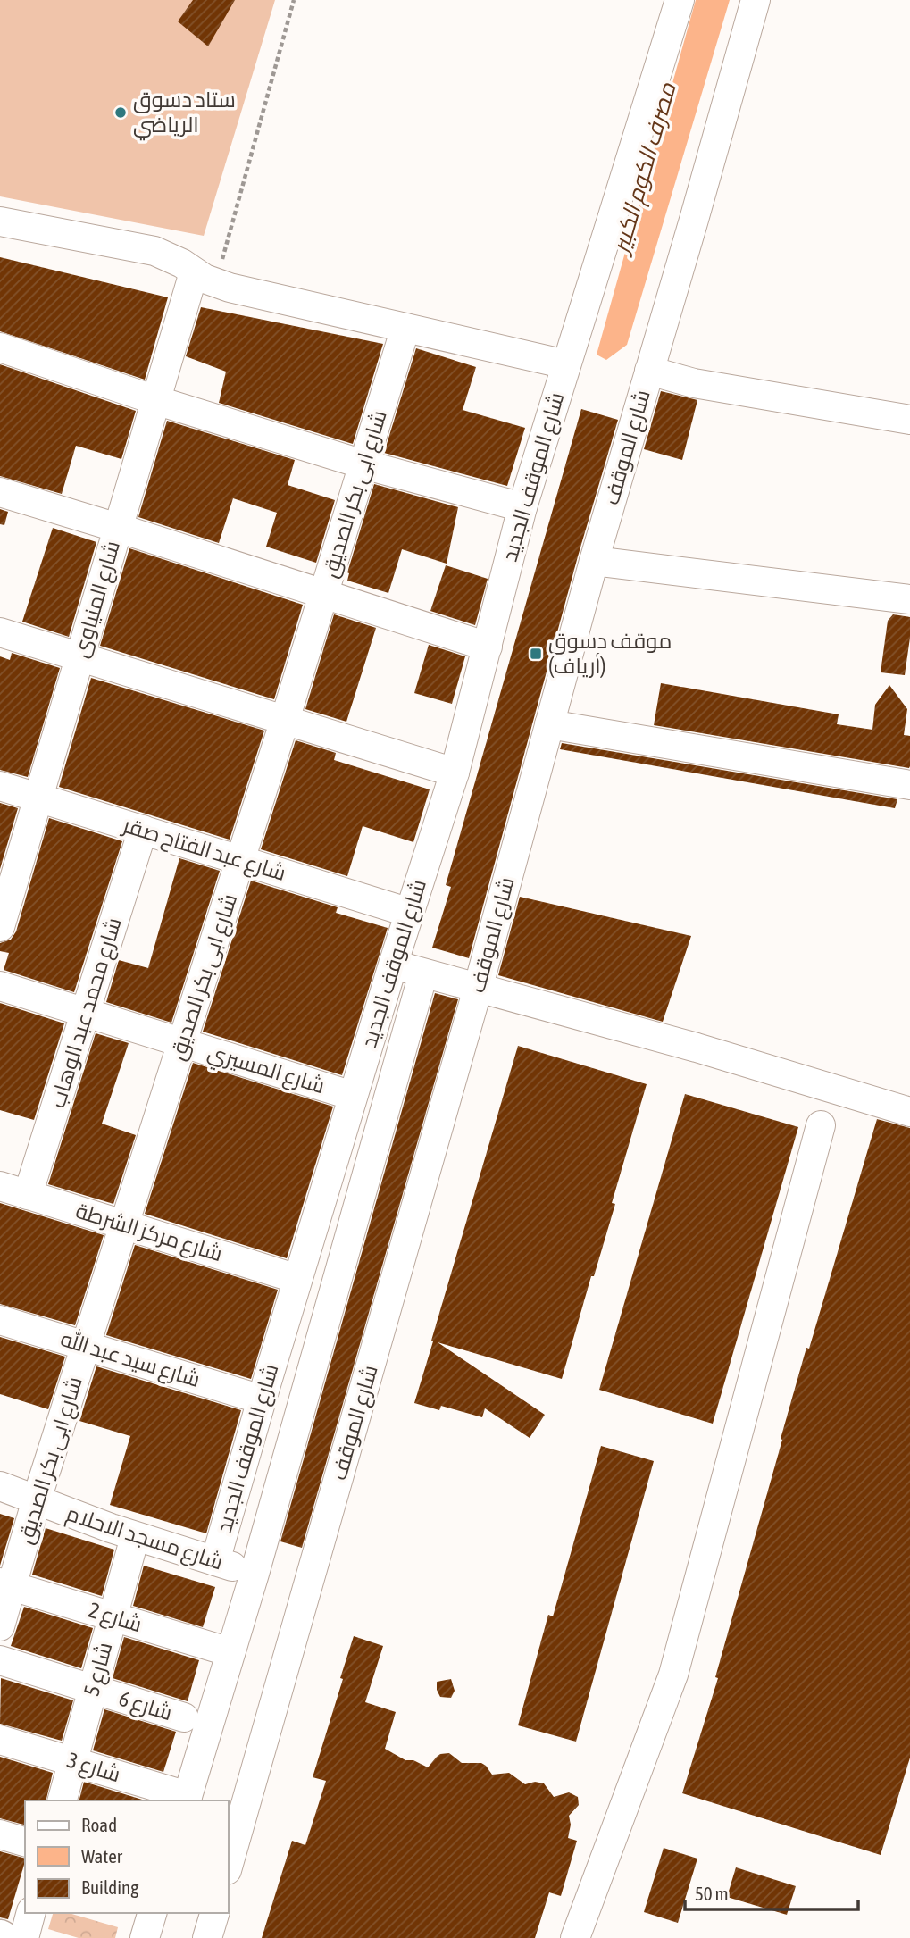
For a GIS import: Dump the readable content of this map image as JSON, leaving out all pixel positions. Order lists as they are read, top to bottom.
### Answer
{
  "streets": {
    "street": [
      "شارع الموقف",
      "شارع الموقف الجديد",
      "شارع ابى بكر الصديق",
      "شارع المنياوى",
      "شارع عبد الفتاح صقر",
      "شارع محمد عبد الوهاب",
      "شارع المسيري",
      "شارع مركز الشرطة",
      "شارع سيد عبد الله",
      "شارع مسجد الاحلام",
      "شارع 2",
      "شارع 5",
      "شارع 6",
      "شارع 3"
    ]
  },
  "crossings": [
    ["شارع الموقف الجديد", "شارع عبد الفتاح صقر"],
    ["شارع الموقف الجديد", "شارع المسيري"],
    ["شارع الموقف الجديد", "شارع مركز الشرطة"],
    ["شارع الموقف الجديد", "شارع سيد عبد الله"],
    ["شارع الموقف الجديد", "شارع مسجد الاحلام"],
    ["شارع ابى بكر الصديق", "شارع عبد الفتاح صقر"],
    ["شارع ابى بكر الصديق", "شارع المسيري"],
    ["شارع ابى بكر الصديق", "شارع مركز الشرطة"],
    ["شارع ابى بكر الصديق", "شارع سيد عبد الله"],
    ["شارع ابى بكر الصديق", "شارع مسجد الاحلام"],
    ["شارع ابى بكر الصديق", "شارع 2"],
    ["شارع المنياوى", "شارع عبد الفتاح صقر"],
    ["شارع عبد الفتاح صقر", "شارع محمد عبد الوهاب"],
    ["شارع محمد عبد الوهاب", "شارع المسيري"],
    ["شارع محمد عبد الوهاب", "شارع مركز الشرطة"],
    ["شارع مسجد الاحلام", "شارع 5"],
    ["شارع 2", "شارع 5"],
    ["شارع 5", "شارع 6"],
    ["شارع 5", "شارع 3"]
  ],
  "water": ["مصرف الكوم الكبير"],
  "places": {
    "other": ["ستاد دسوق الرياضي"],
    "transit": ["موقف دسوق (أرياف)"]
  },
  "legend": ["Road", "Water", "Building"],
  "scale_bar": "50 m"
}
